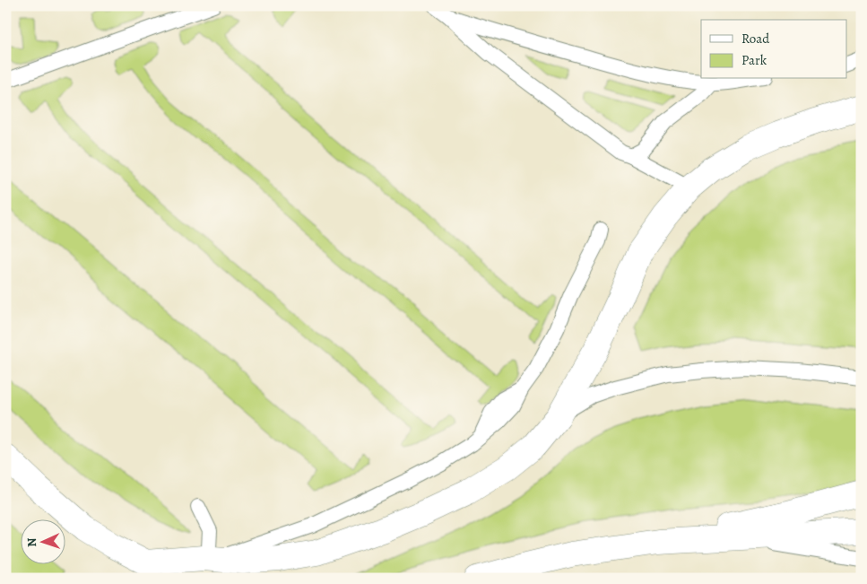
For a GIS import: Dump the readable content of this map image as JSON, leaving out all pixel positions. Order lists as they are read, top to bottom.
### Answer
{
  "legend": ["Road", "Park"],
  "north": "left"
}
